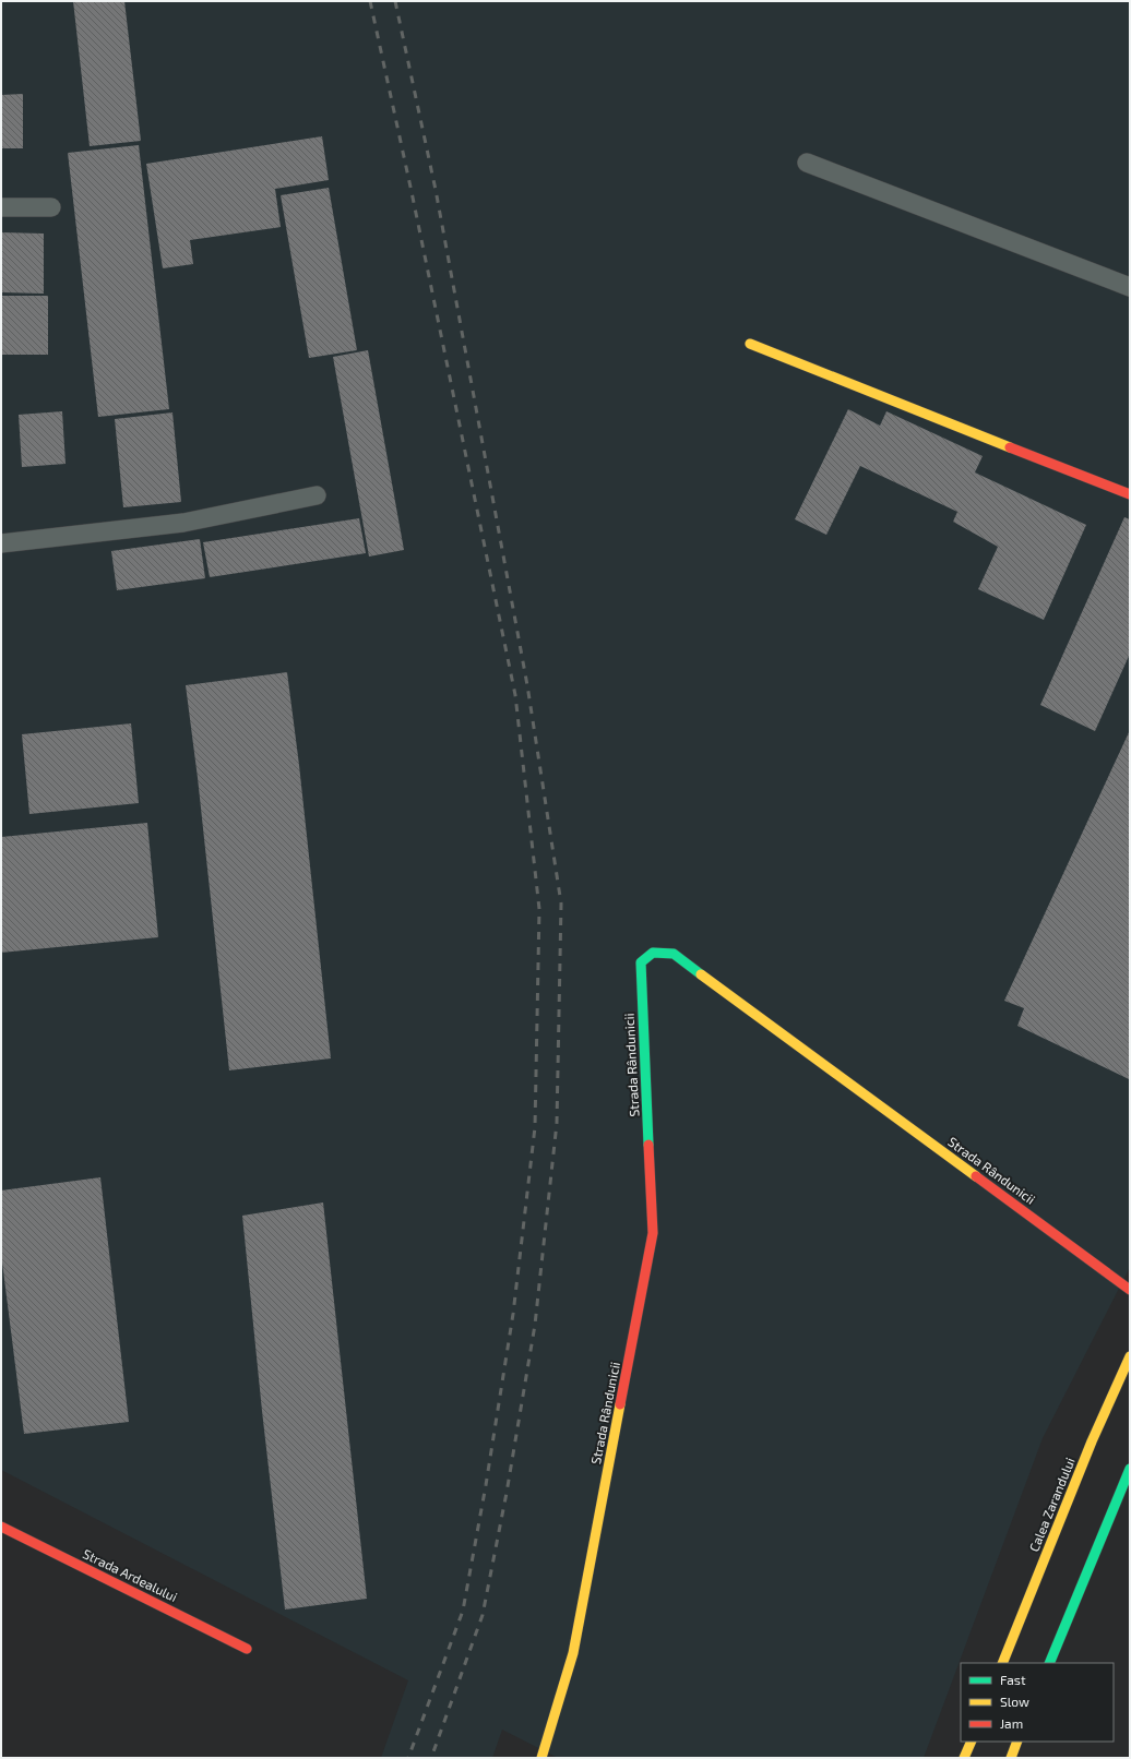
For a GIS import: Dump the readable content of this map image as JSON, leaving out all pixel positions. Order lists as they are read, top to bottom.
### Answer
{
  "streets": {
    "street": ["Strada Rândunicii", "Calea Zarandului", "Strada Ardealului"]
  },
  "legend": ["Fast", "Slow", "Jam"]
}
